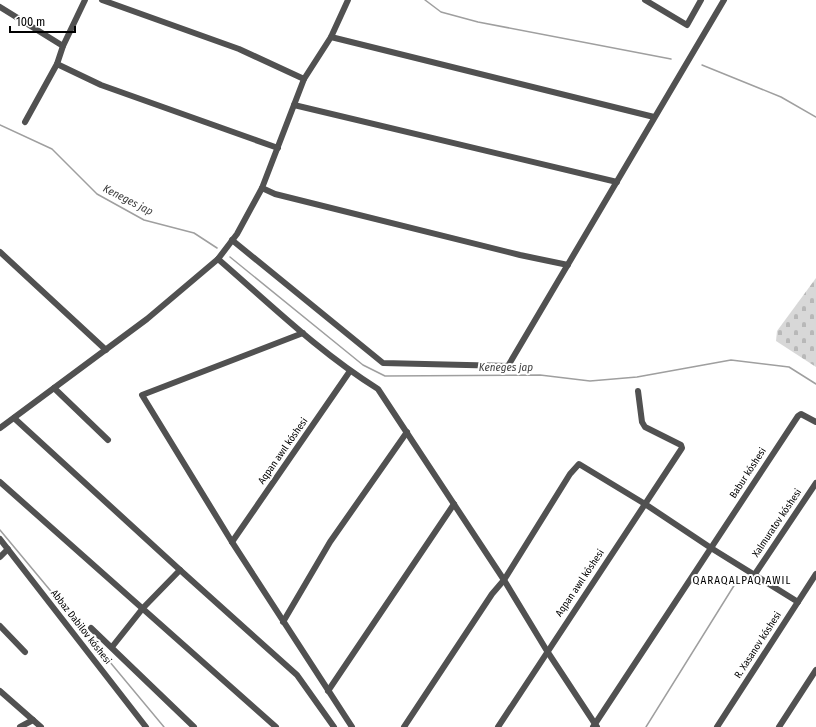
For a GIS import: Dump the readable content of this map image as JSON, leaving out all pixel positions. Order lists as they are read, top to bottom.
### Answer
{
  "streets": {
    "street": [
      "Aqpan awıl kóshesi",
      "Babur kóshesi",
      "Xalmuratov kóshesi",
      "Abbaz Dabilov kóshesi",
      "R. Xasanov kóshesi"
    ]
  },
  "districts": ["QARAQALPAQ AWIL"],
  "water": ["Keneges jap"],
  "scale_bar": "100 m"
}
